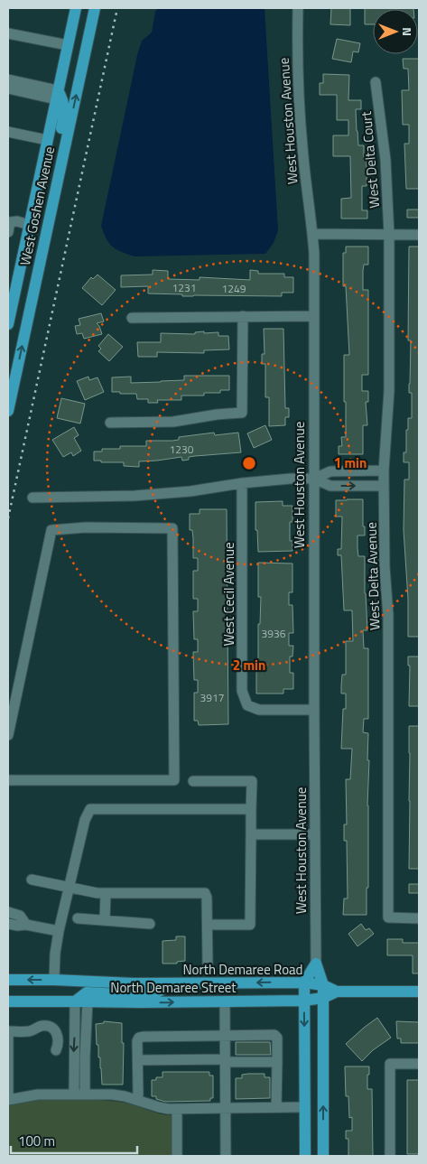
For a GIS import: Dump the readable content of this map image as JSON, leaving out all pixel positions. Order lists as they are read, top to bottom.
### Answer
{
  "streets": {
    "main road": [
      "West Houston Avenue",
      "West Goshen Avenue",
      "North Demaree Road",
      "North Demaree Street"
    ],
    "street": ["West Delta Court", "West Delta Avenue", "West Cecil Avenue"]
  },
  "crossings": [
    ["West Houston Avenue", "West Cecil Avenue"],
    ["West Houston Avenue", "North Demaree Road"],
    ["West Houston Avenue", "North Demaree Street"],
    ["West Delta Court", "West Delta Avenue"],
    ["North Demaree Road", "North Demaree Street"]
  ],
  "one_way": ["North Demaree Road"],
  "house_numbers": [
    "1231",
    "1249",
    "1230",
    "3936",
    "3917"
  ],
  "scale_bar": "100 m",
  "north": "right",
  "rings": ["1 min", "2 min"]
}
